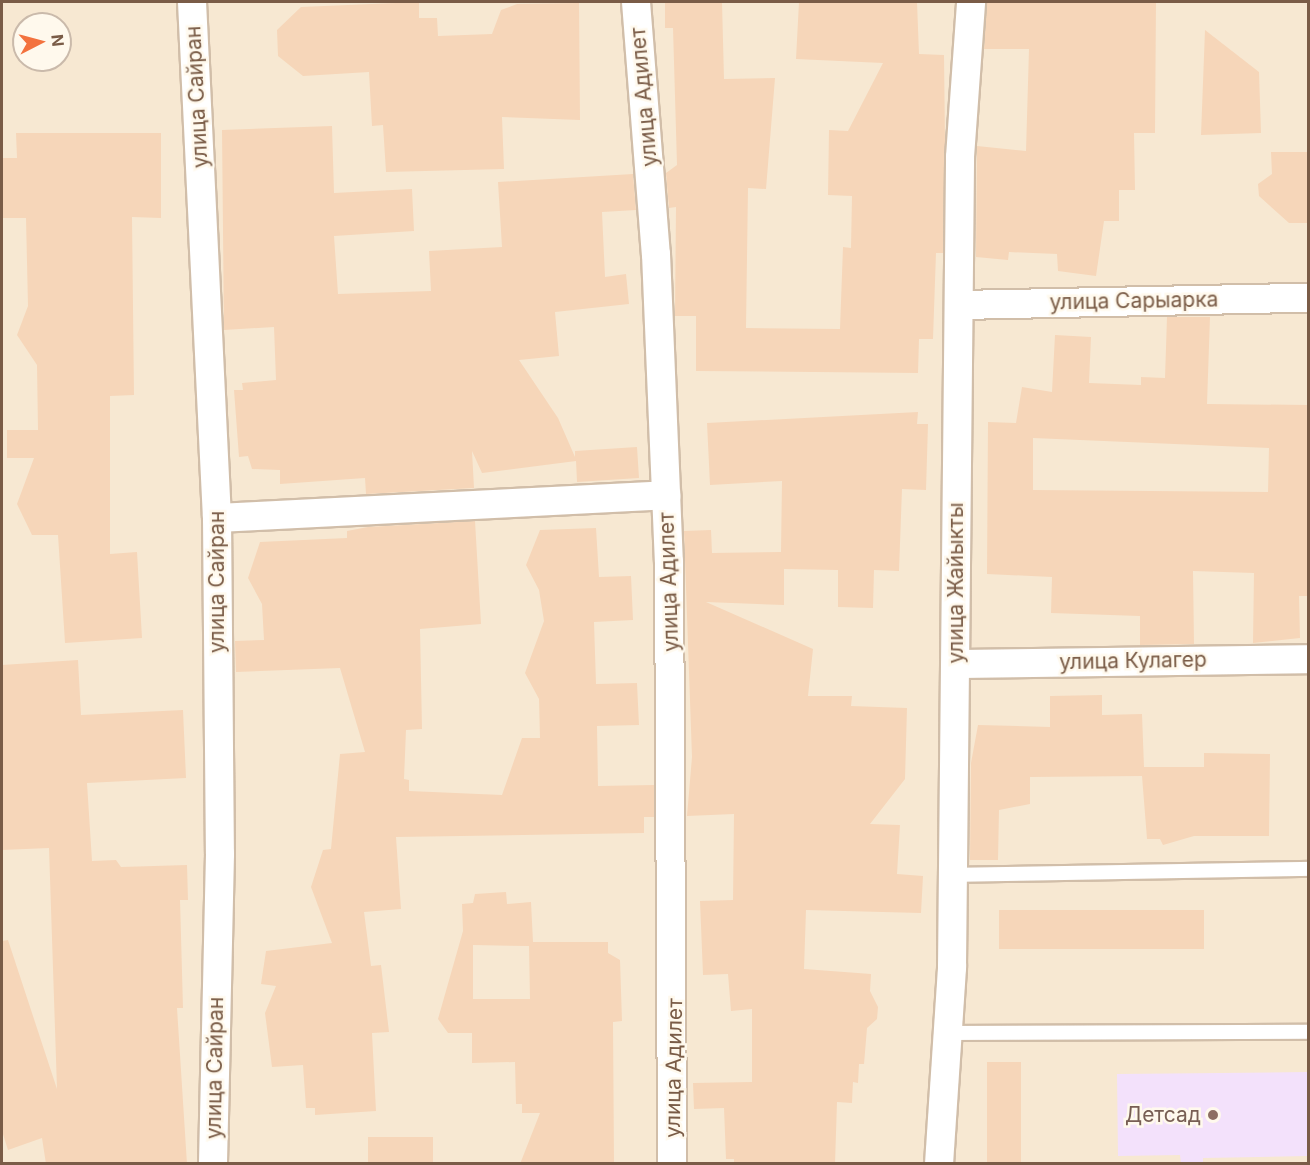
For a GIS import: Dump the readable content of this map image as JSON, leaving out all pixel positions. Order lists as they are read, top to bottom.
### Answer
{
  "streets": {
    "street": [
      "улица Сайран",
      "улица Адилет",
      "улица Сарыарка",
      "улица Жайыкты",
      "улица Кулагер"
    ]
  },
  "crossings": [
    ["улица Сарыарка", "улица Жайыкты"],
    ["улица Жайыкты", "улица Кулагер"]
  ],
  "places": ["Детсад"],
  "north": "right"
}
